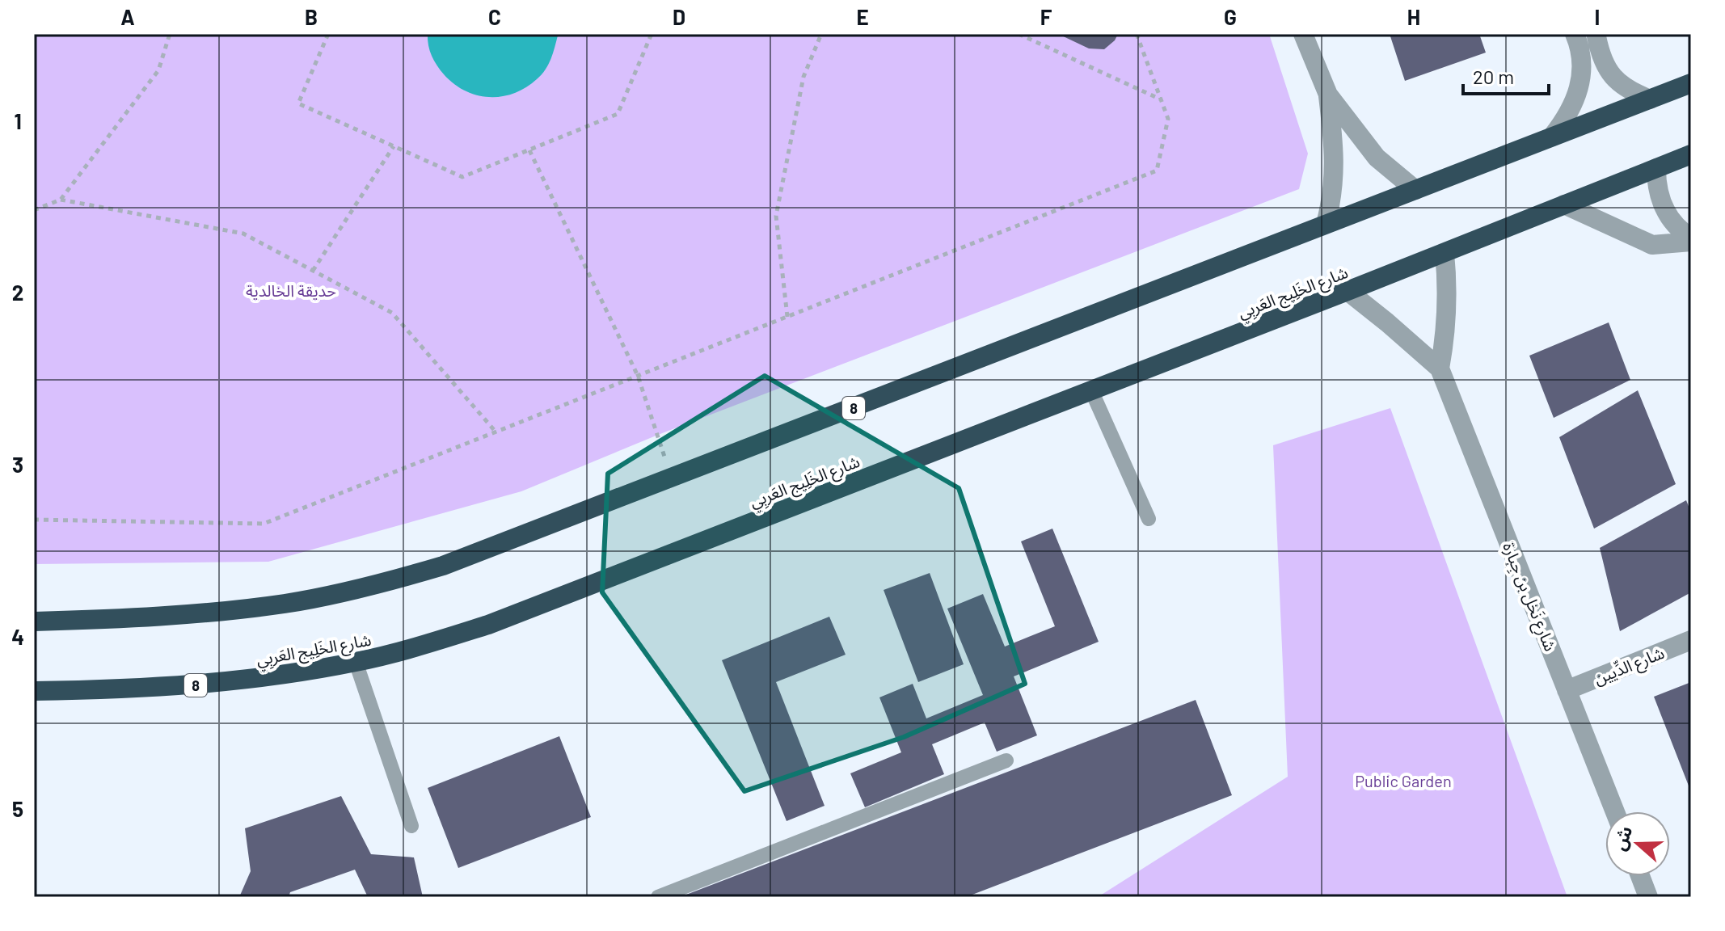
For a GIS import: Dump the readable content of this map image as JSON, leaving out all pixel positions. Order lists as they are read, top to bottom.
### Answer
{
  "streets": {
    "highway": ["شارع الخَلِيج العَربِي", "8"],
    "street": ["شارع نَخل بن جِبارة", "شارع الدِّيين"]
  },
  "crossings": [
    ["شارع الخَلِيج العَربِي", "شارع نَخل بن جِبارة"],
    ["شارع نَخل بن جِبارة", "شارع الدِّيين"]
  ],
  "parks": ["حديقة الخالدية", "Public Garden"],
  "scale_bar": "20 m",
  "north": "left",
  "grid": {
    "columns": [
      "A",
      "B",
      "C",
      "D",
      "E",
      "F",
      "G",
      "H",
      "I"
    ],
    "rows": [
      "1",
      "2",
      "3",
      "4",
      "5"
    ]
  }
}
